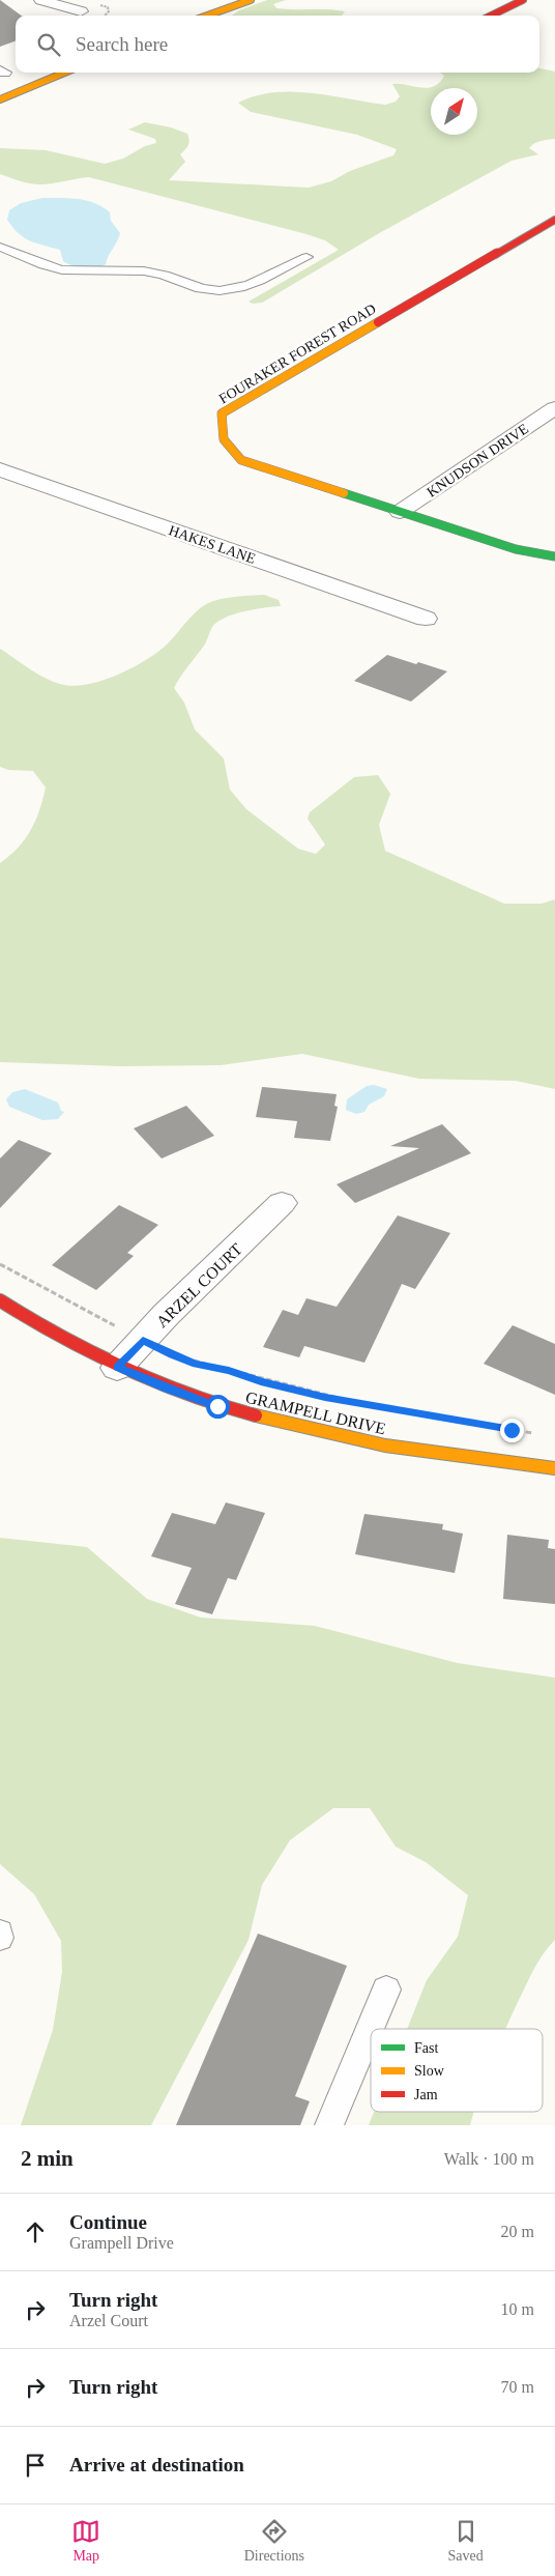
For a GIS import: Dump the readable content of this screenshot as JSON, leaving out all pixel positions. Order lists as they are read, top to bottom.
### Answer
{
  "streets": {
    "street": [
      "FOURAKER FOREST ROAD",
      "KNUDSON DRIVE",
      "HAKES LANE",
      "ARZEL COURT",
      "GRAMPELL DRIVE"
    ]
  },
  "crossings": [
    ["FOURAKER FOREST ROAD", "KNUDSON DRIVE"],
    ["ARZEL COURT", "GRAMPELL DRIVE"]
  ],
  "legend": ["Fast", "Slow", "Jam"],
  "north": "top right",
  "page": {
    "search": "Search here",
    "heading": ["2 min", "Walk · 100 m"],
    "list": [
      ["Continue", "Grampell Drive", "20 m"],
      ["Turn right", "Arzel Court", "10 m"],
      ["Turn right", "70 m"],
      "Arrive at destination"
    ],
    "nav": ["Map", "Directions", "Saved"]
  }
}
